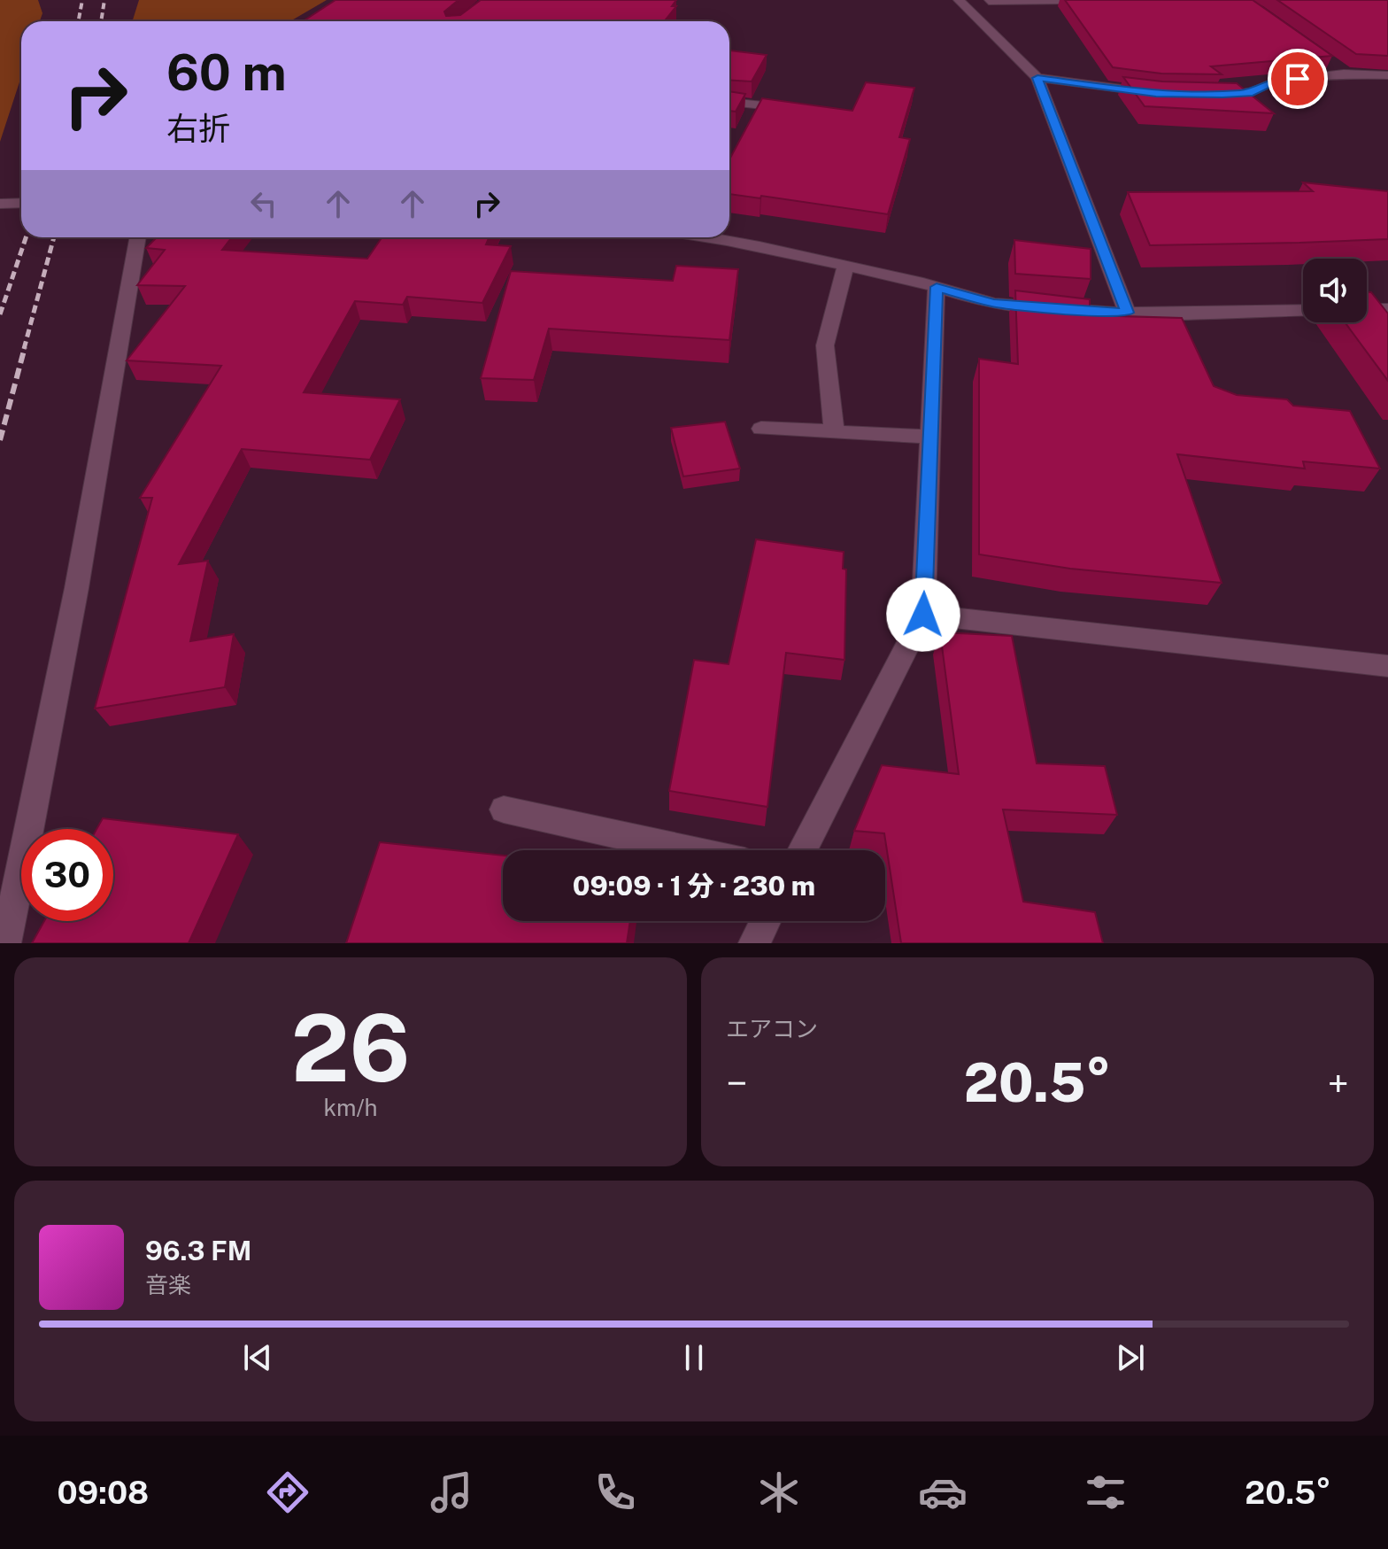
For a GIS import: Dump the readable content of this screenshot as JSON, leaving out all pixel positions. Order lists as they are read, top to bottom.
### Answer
{
  "page": {
    "turn": ["60 m", "右折"],
    "limit": "30",
    "trip": "09:09 · 1 分 · 230 m",
    "tile": [
      ["26", "km/h"],
      "エアコン"
    ],
    "heat": ["−", "20.5°", "+"],
    "song": ["96.3 FM", "音楽"],
    "tabs": ["09:08", "20.5°"]
  }
}
